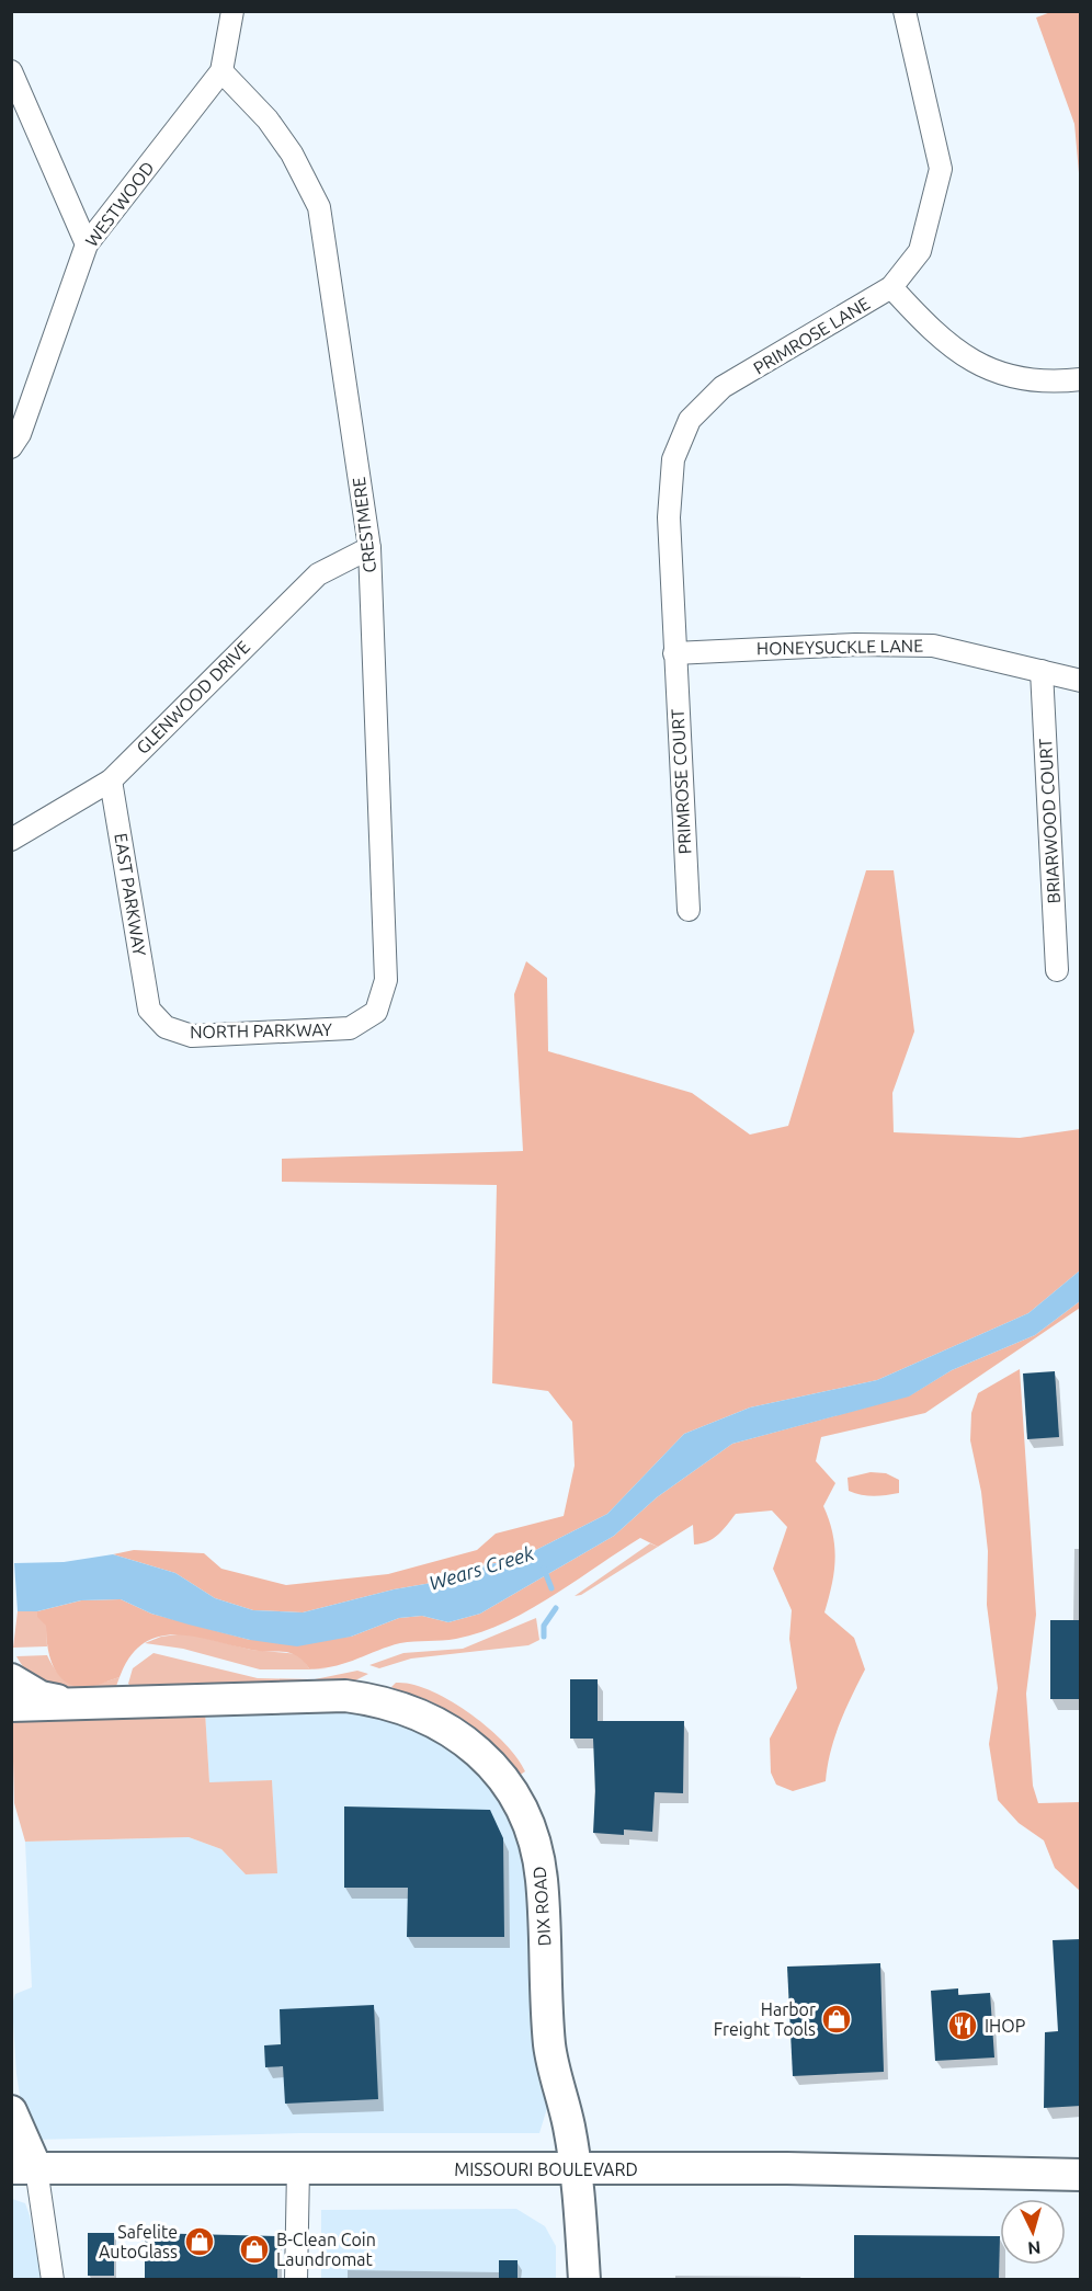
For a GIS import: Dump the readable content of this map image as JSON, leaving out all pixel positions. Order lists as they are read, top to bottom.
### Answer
{
  "streets": {
    "main road": ["DIX ROAD", "MISSOURI BOULEVARD"],
    "street": [
      "WESTWOOD",
      "PRIMROSE LANE",
      "CRESTMERE",
      "HONEYSUCKLE LANE",
      "GLENWOOD DRIVE",
      "PRIMROSE COURT",
      "BRIARWOOD COURT",
      "EAST PARKWAY",
      "NORTH PARKWAY"
    ]
  },
  "crossings": [
    ["WESTWOOD", "CRESTMERE"],
    ["PRIMROSE LANE", "HONEYSUCKLE LANE"],
    ["PRIMROSE LANE", "PRIMROSE COURT"],
    ["CRESTMERE", "GLENWOOD DRIVE"],
    ["CRESTMERE", "NORTH PARKWAY"],
    ["HONEYSUCKLE LANE", "PRIMROSE COURT"],
    ["HONEYSUCKLE LANE", "BRIARWOOD COURT"],
    ["GLENWOOD DRIVE", "EAST PARKWAY"],
    ["EAST PARKWAY", "NORTH PARKWAY"],
    ["DIX ROAD", "MISSOURI BOULEVARD"]
  ],
  "water": ["Wears Creek"],
  "places": {
    "shop": ["Harbor Freight Tools", "Safelite AutoGlass", "B-Clean Coin Laundromat"],
    "restaurant": ["IHOP"]
  },
  "north": "bottom"
}
